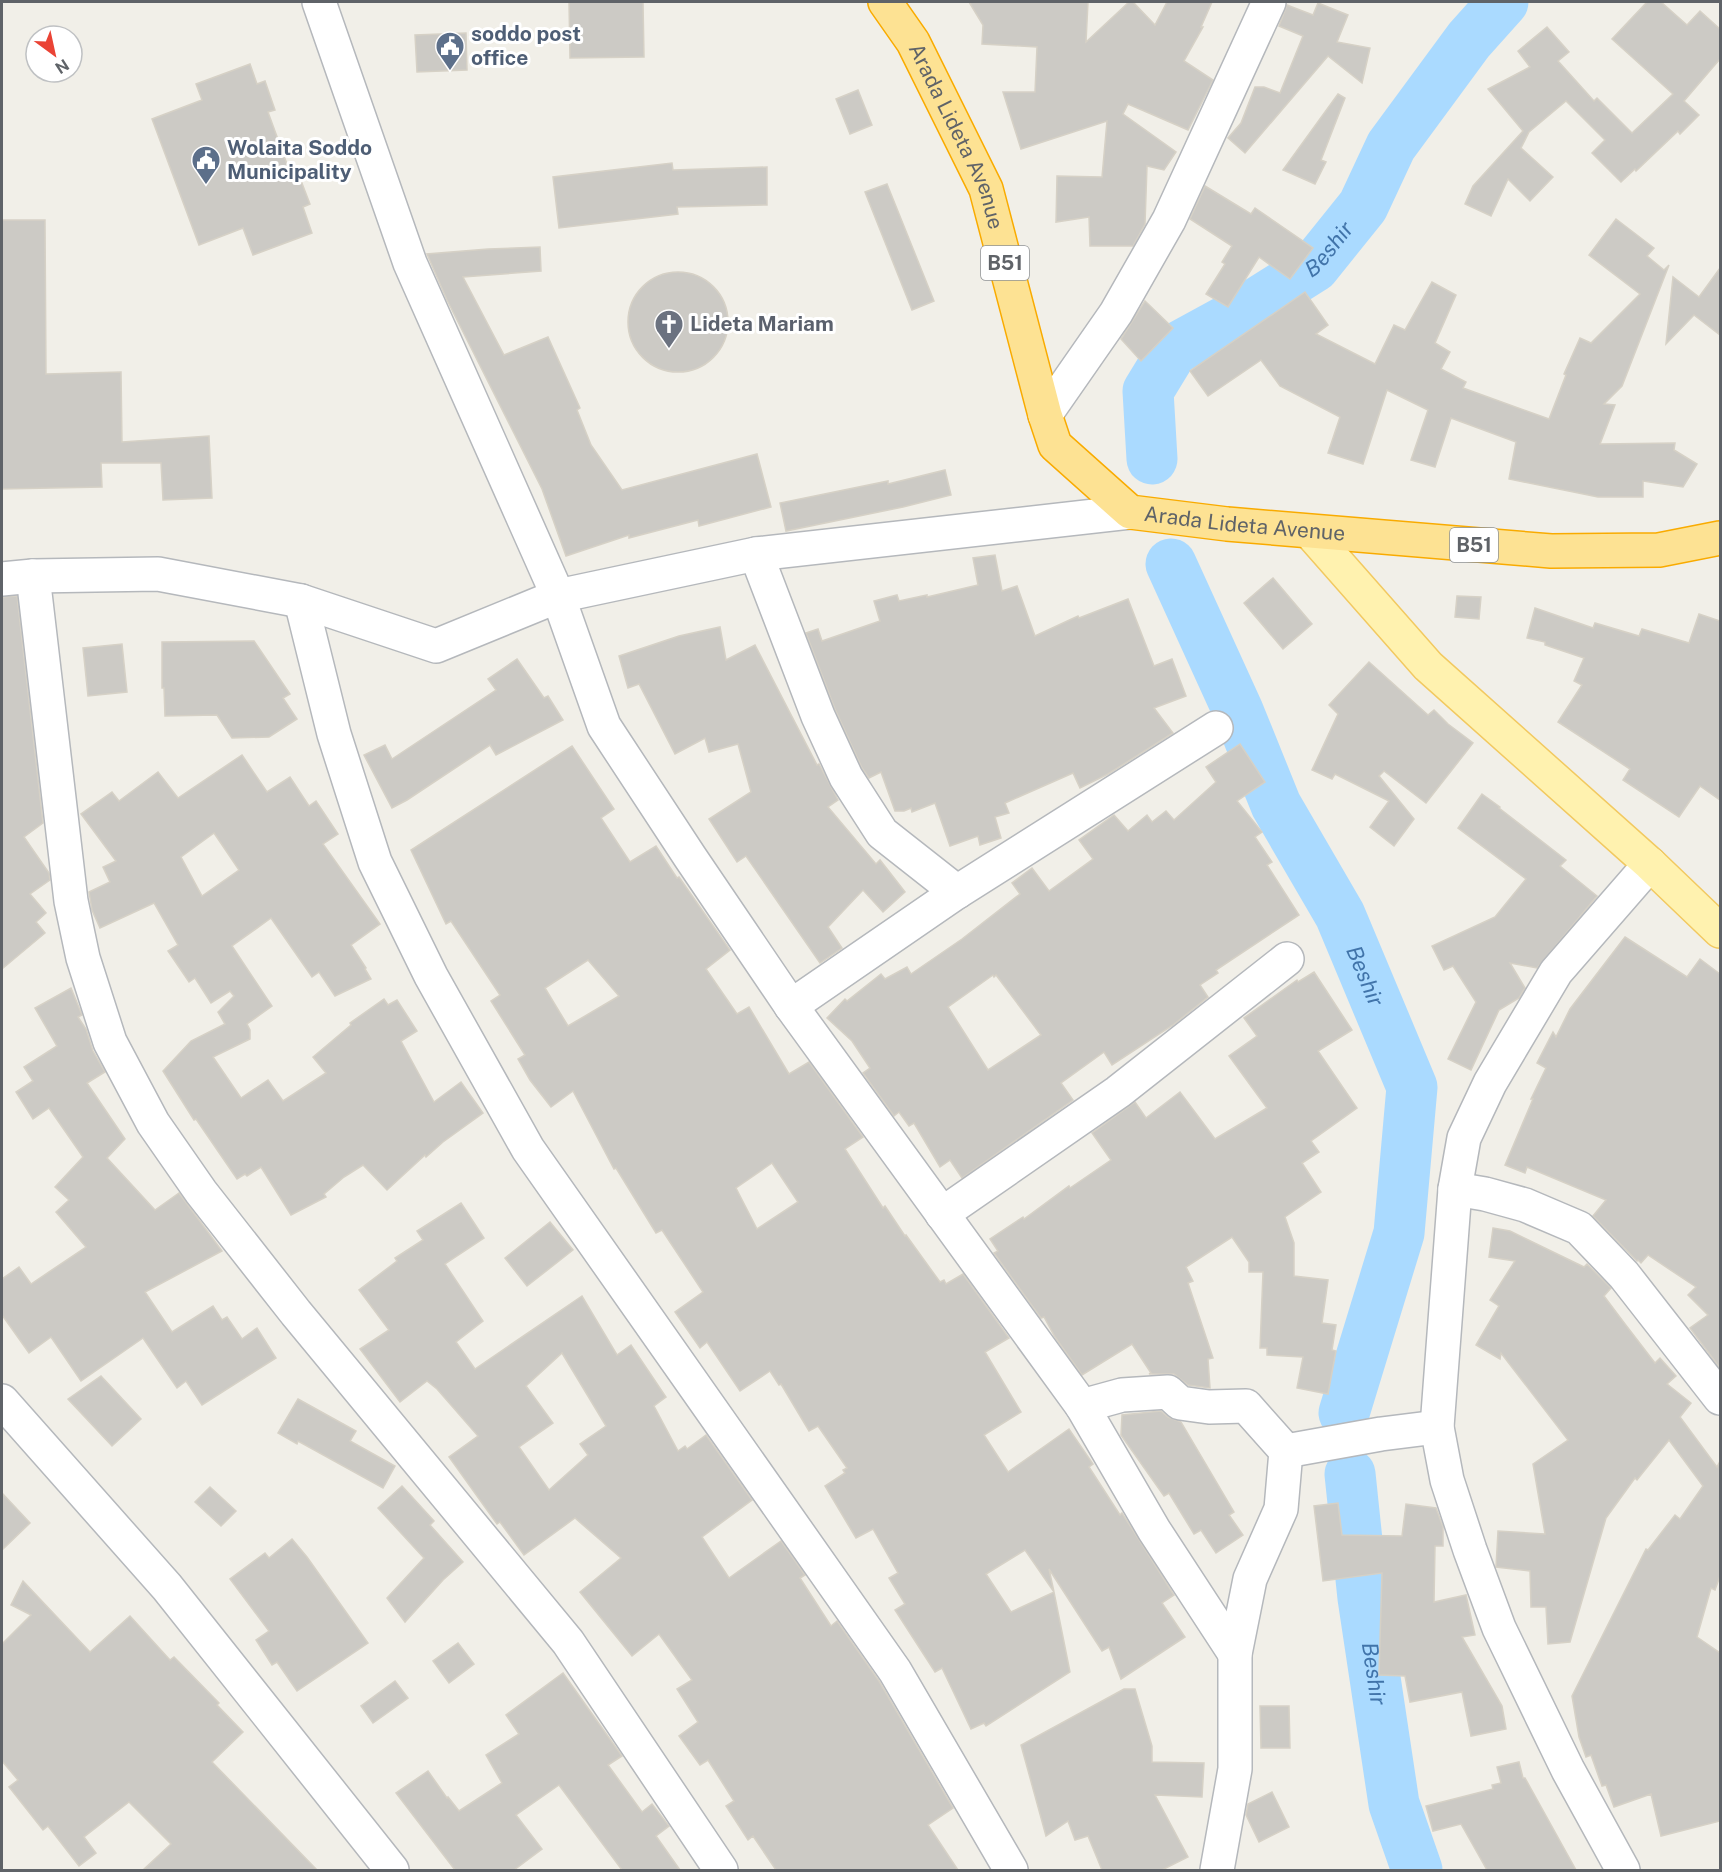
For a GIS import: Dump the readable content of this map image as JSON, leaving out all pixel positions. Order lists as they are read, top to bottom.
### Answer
{
  "streets": {
    "highway": ["Arada Lideta Avenue", "B51"]
  },
  "water": ["Beshir"],
  "places": {
    "public building": ["soddo post office", "Wolaita Soddo Municipality"],
    "church": ["Lideta Mariam"]
  },
  "north": "bottom right"
}
